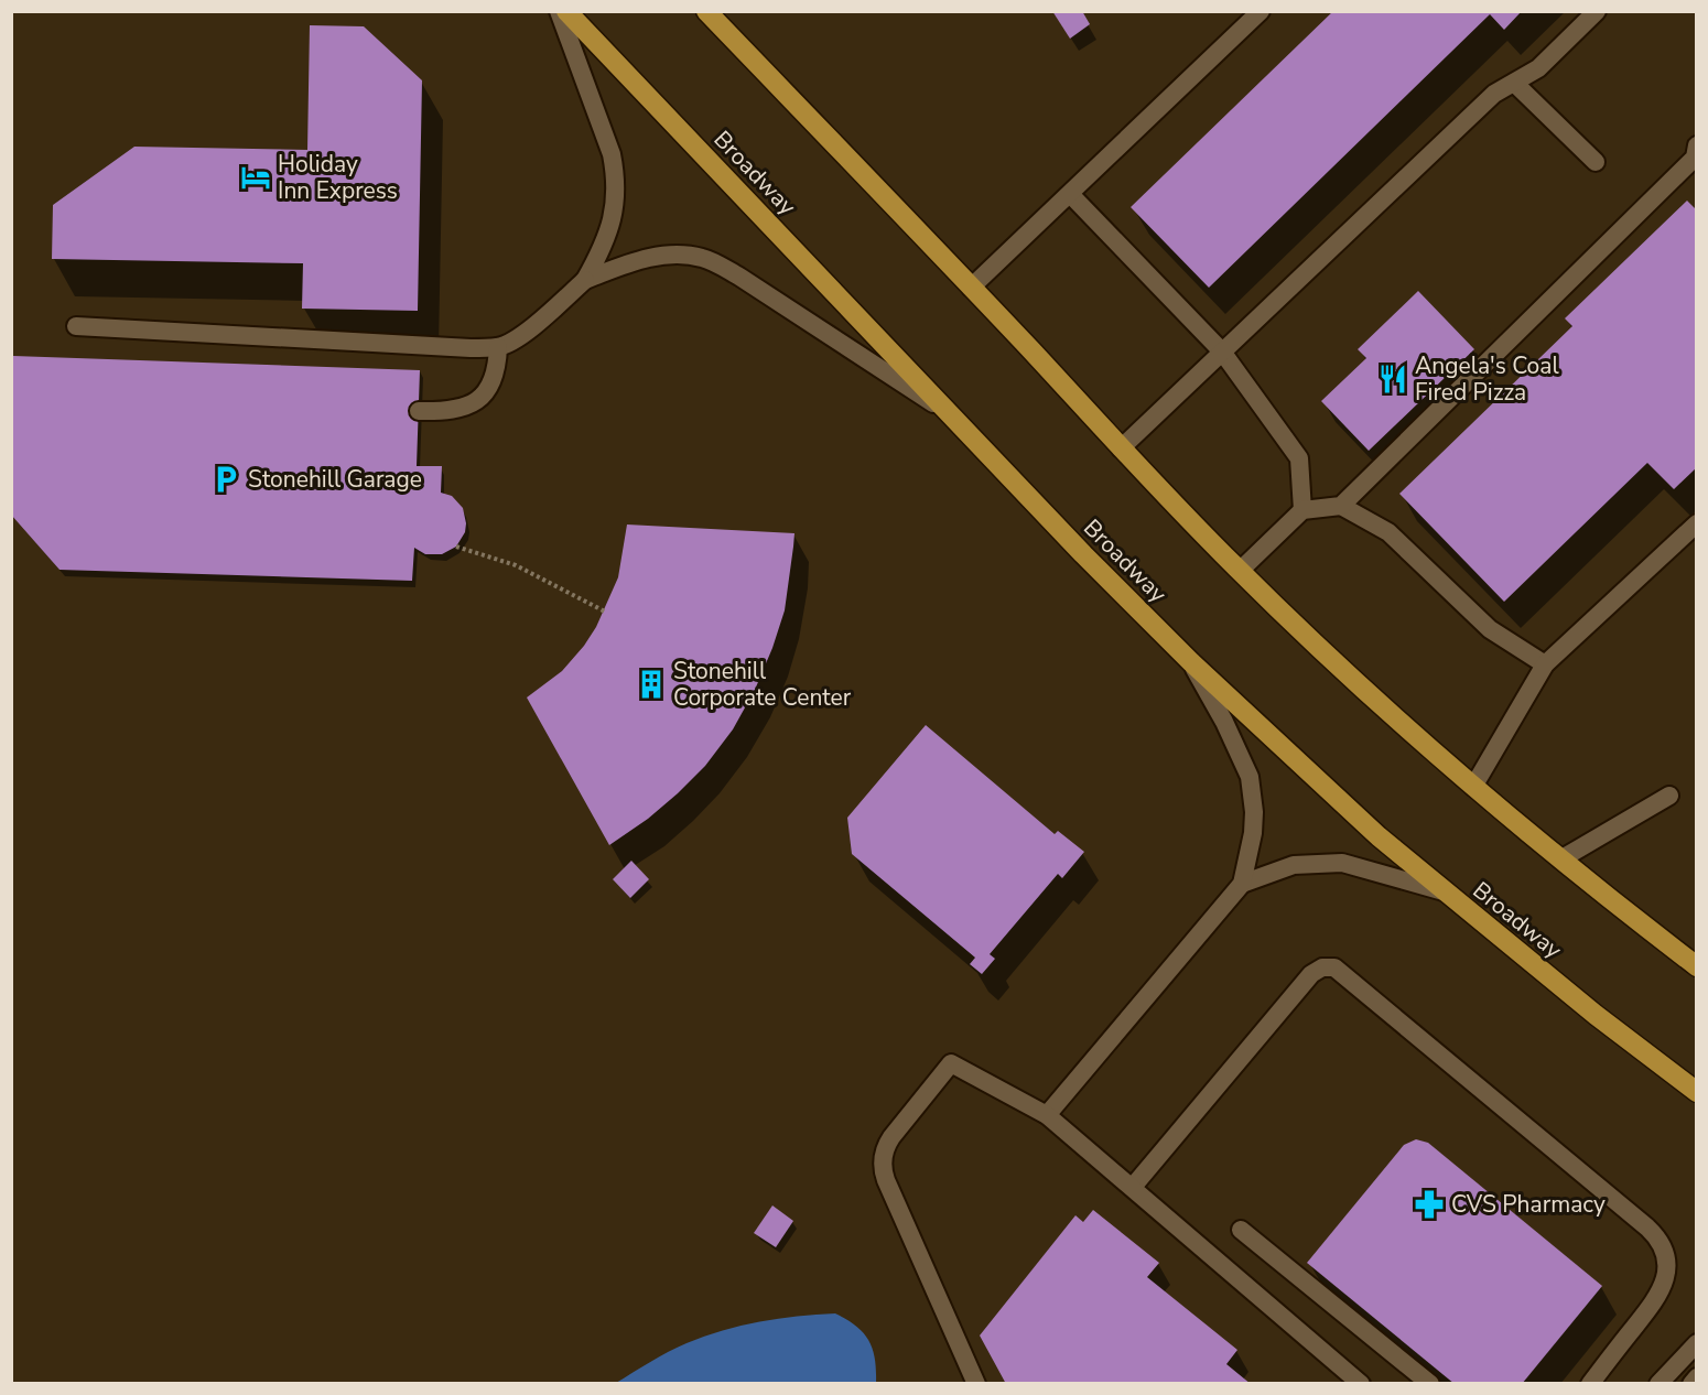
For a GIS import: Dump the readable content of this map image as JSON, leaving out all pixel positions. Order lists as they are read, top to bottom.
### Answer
{
  "streets": {
    "highway": ["Broadway"]
  },
  "places": {
    "hotel": ["Holiday Inn Express"],
    "restaurant": ["Angela's Coal Fired Pizza"],
    "parking": ["Stonehill Garage"],
    "building": ["Stonehill Corporate Center"],
    "pharmacy": ["CVS Pharmacy"]
  }
}
